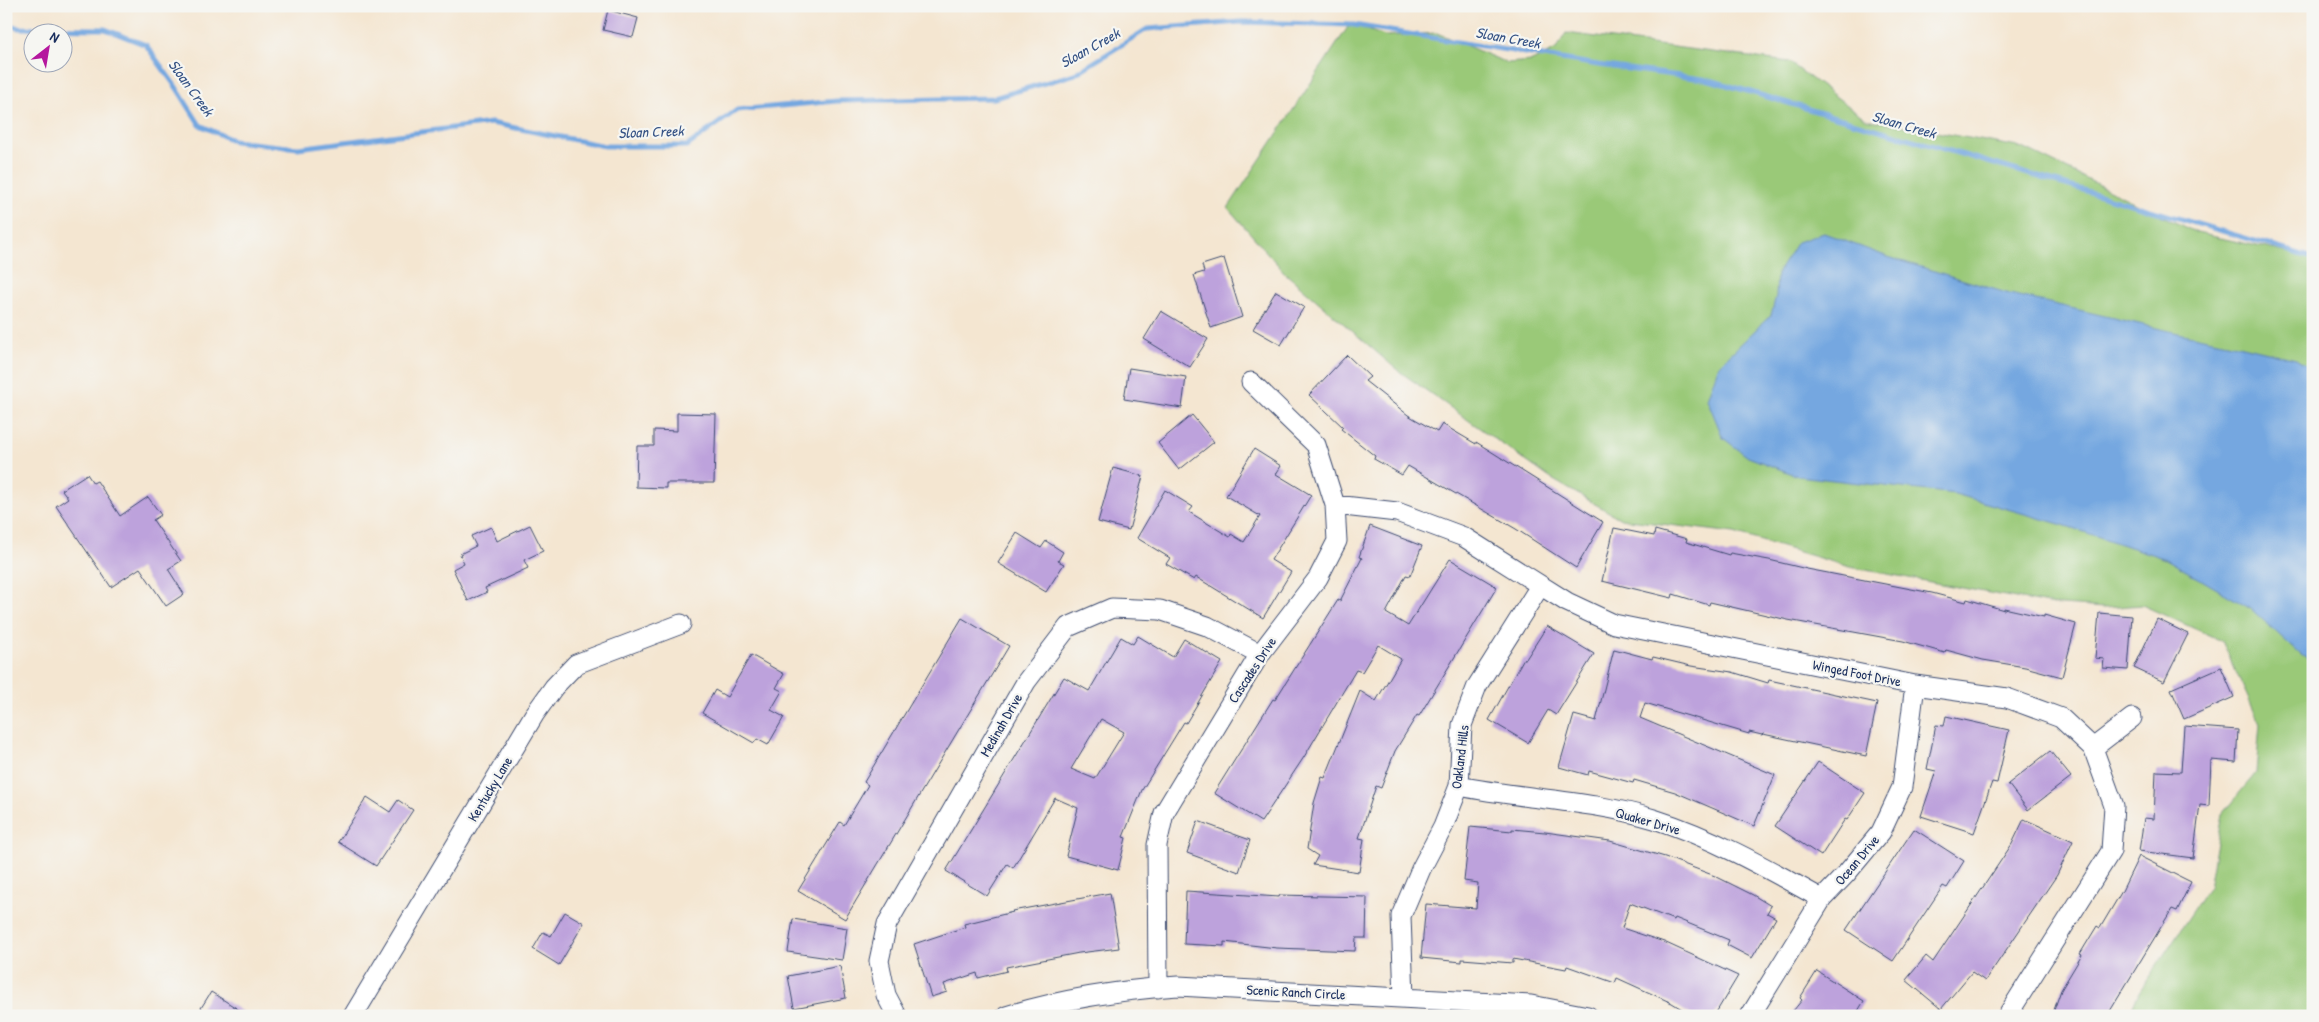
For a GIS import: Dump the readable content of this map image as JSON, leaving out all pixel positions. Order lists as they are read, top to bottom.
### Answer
{
  "streets": {
    "street": [
      "Cascades Drive",
      "Winged Foot Drive",
      "Medinah Drive",
      "Oakland Hills",
      "Kentucky Lane",
      "Quaker Drive",
      "Ocean Drive",
      "Scenic Ranch Circle"
    ]
  },
  "crossings": [
    ["Cascades Drive", "Winged Foot Drive"],
    ["Cascades Drive", "Medinah Drive"],
    ["Cascades Drive", "Scenic Ranch Circle"],
    ["Winged Foot Drive", "Oakland Hills"],
    ["Winged Foot Drive", "Ocean Drive"],
    ["Oakland Hills", "Quaker Drive"],
    ["Oakland Hills", "Scenic Ranch Circle"],
    ["Quaker Drive", "Ocean Drive"]
  ],
  "water": ["Sloan Creek"],
  "north": "top right"
}
